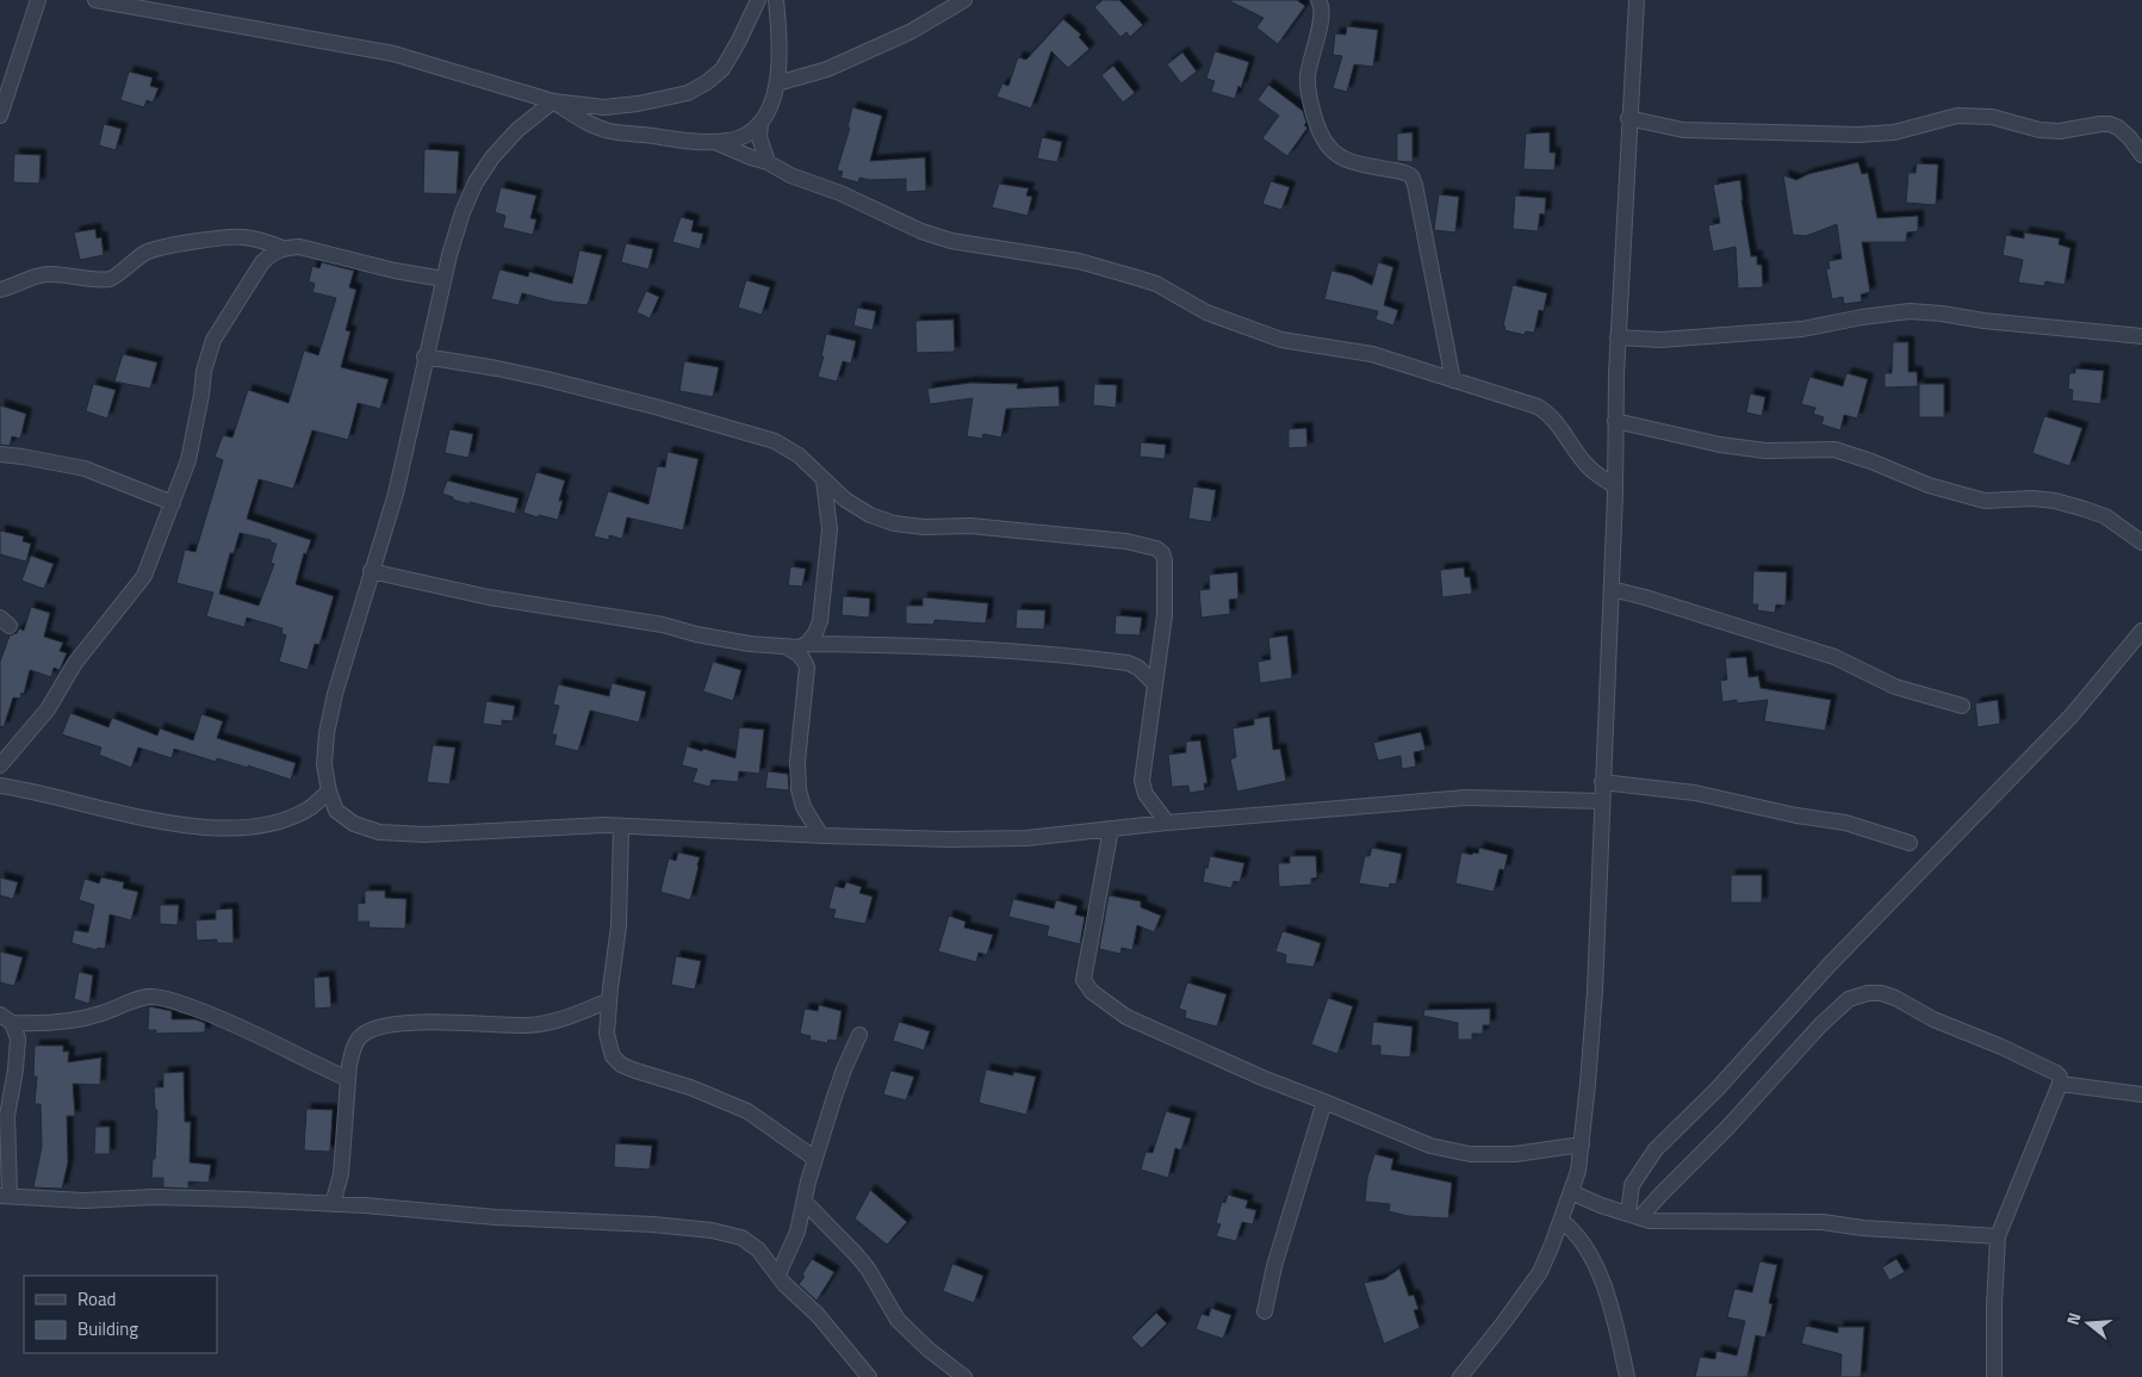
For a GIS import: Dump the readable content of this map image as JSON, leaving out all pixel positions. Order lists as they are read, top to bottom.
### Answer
{
  "legend": ["Road", "Building"],
  "north": "left"
}
